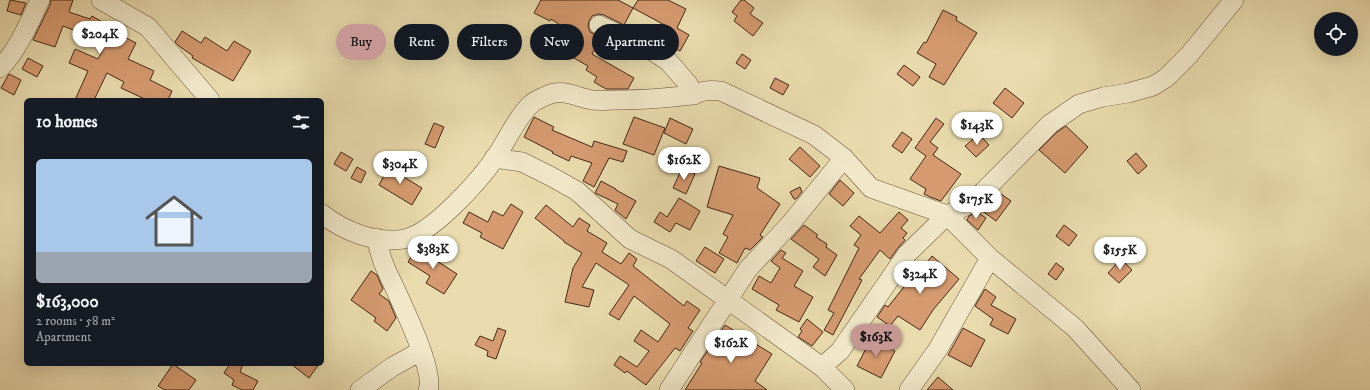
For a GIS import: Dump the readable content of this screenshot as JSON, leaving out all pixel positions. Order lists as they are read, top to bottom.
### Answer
{
  "page": {
    "price": [
      "$204K",
      "$143K",
      "$162K",
      "$304K",
      "$175K",
      "$383K",
      "$155K",
      "$324K",
      "$163K",
      "$162K"
    ],
    "chip": [
      "Buy",
      "Rent",
      "Filters",
      "New",
      "Apartment"
    ],
    "heading": "10 homes",
    "list": [
      {
        "name": "$163,000",
        "note": "2 rooms · 58 m² · Apartment"
      }
    ]
  }
}
